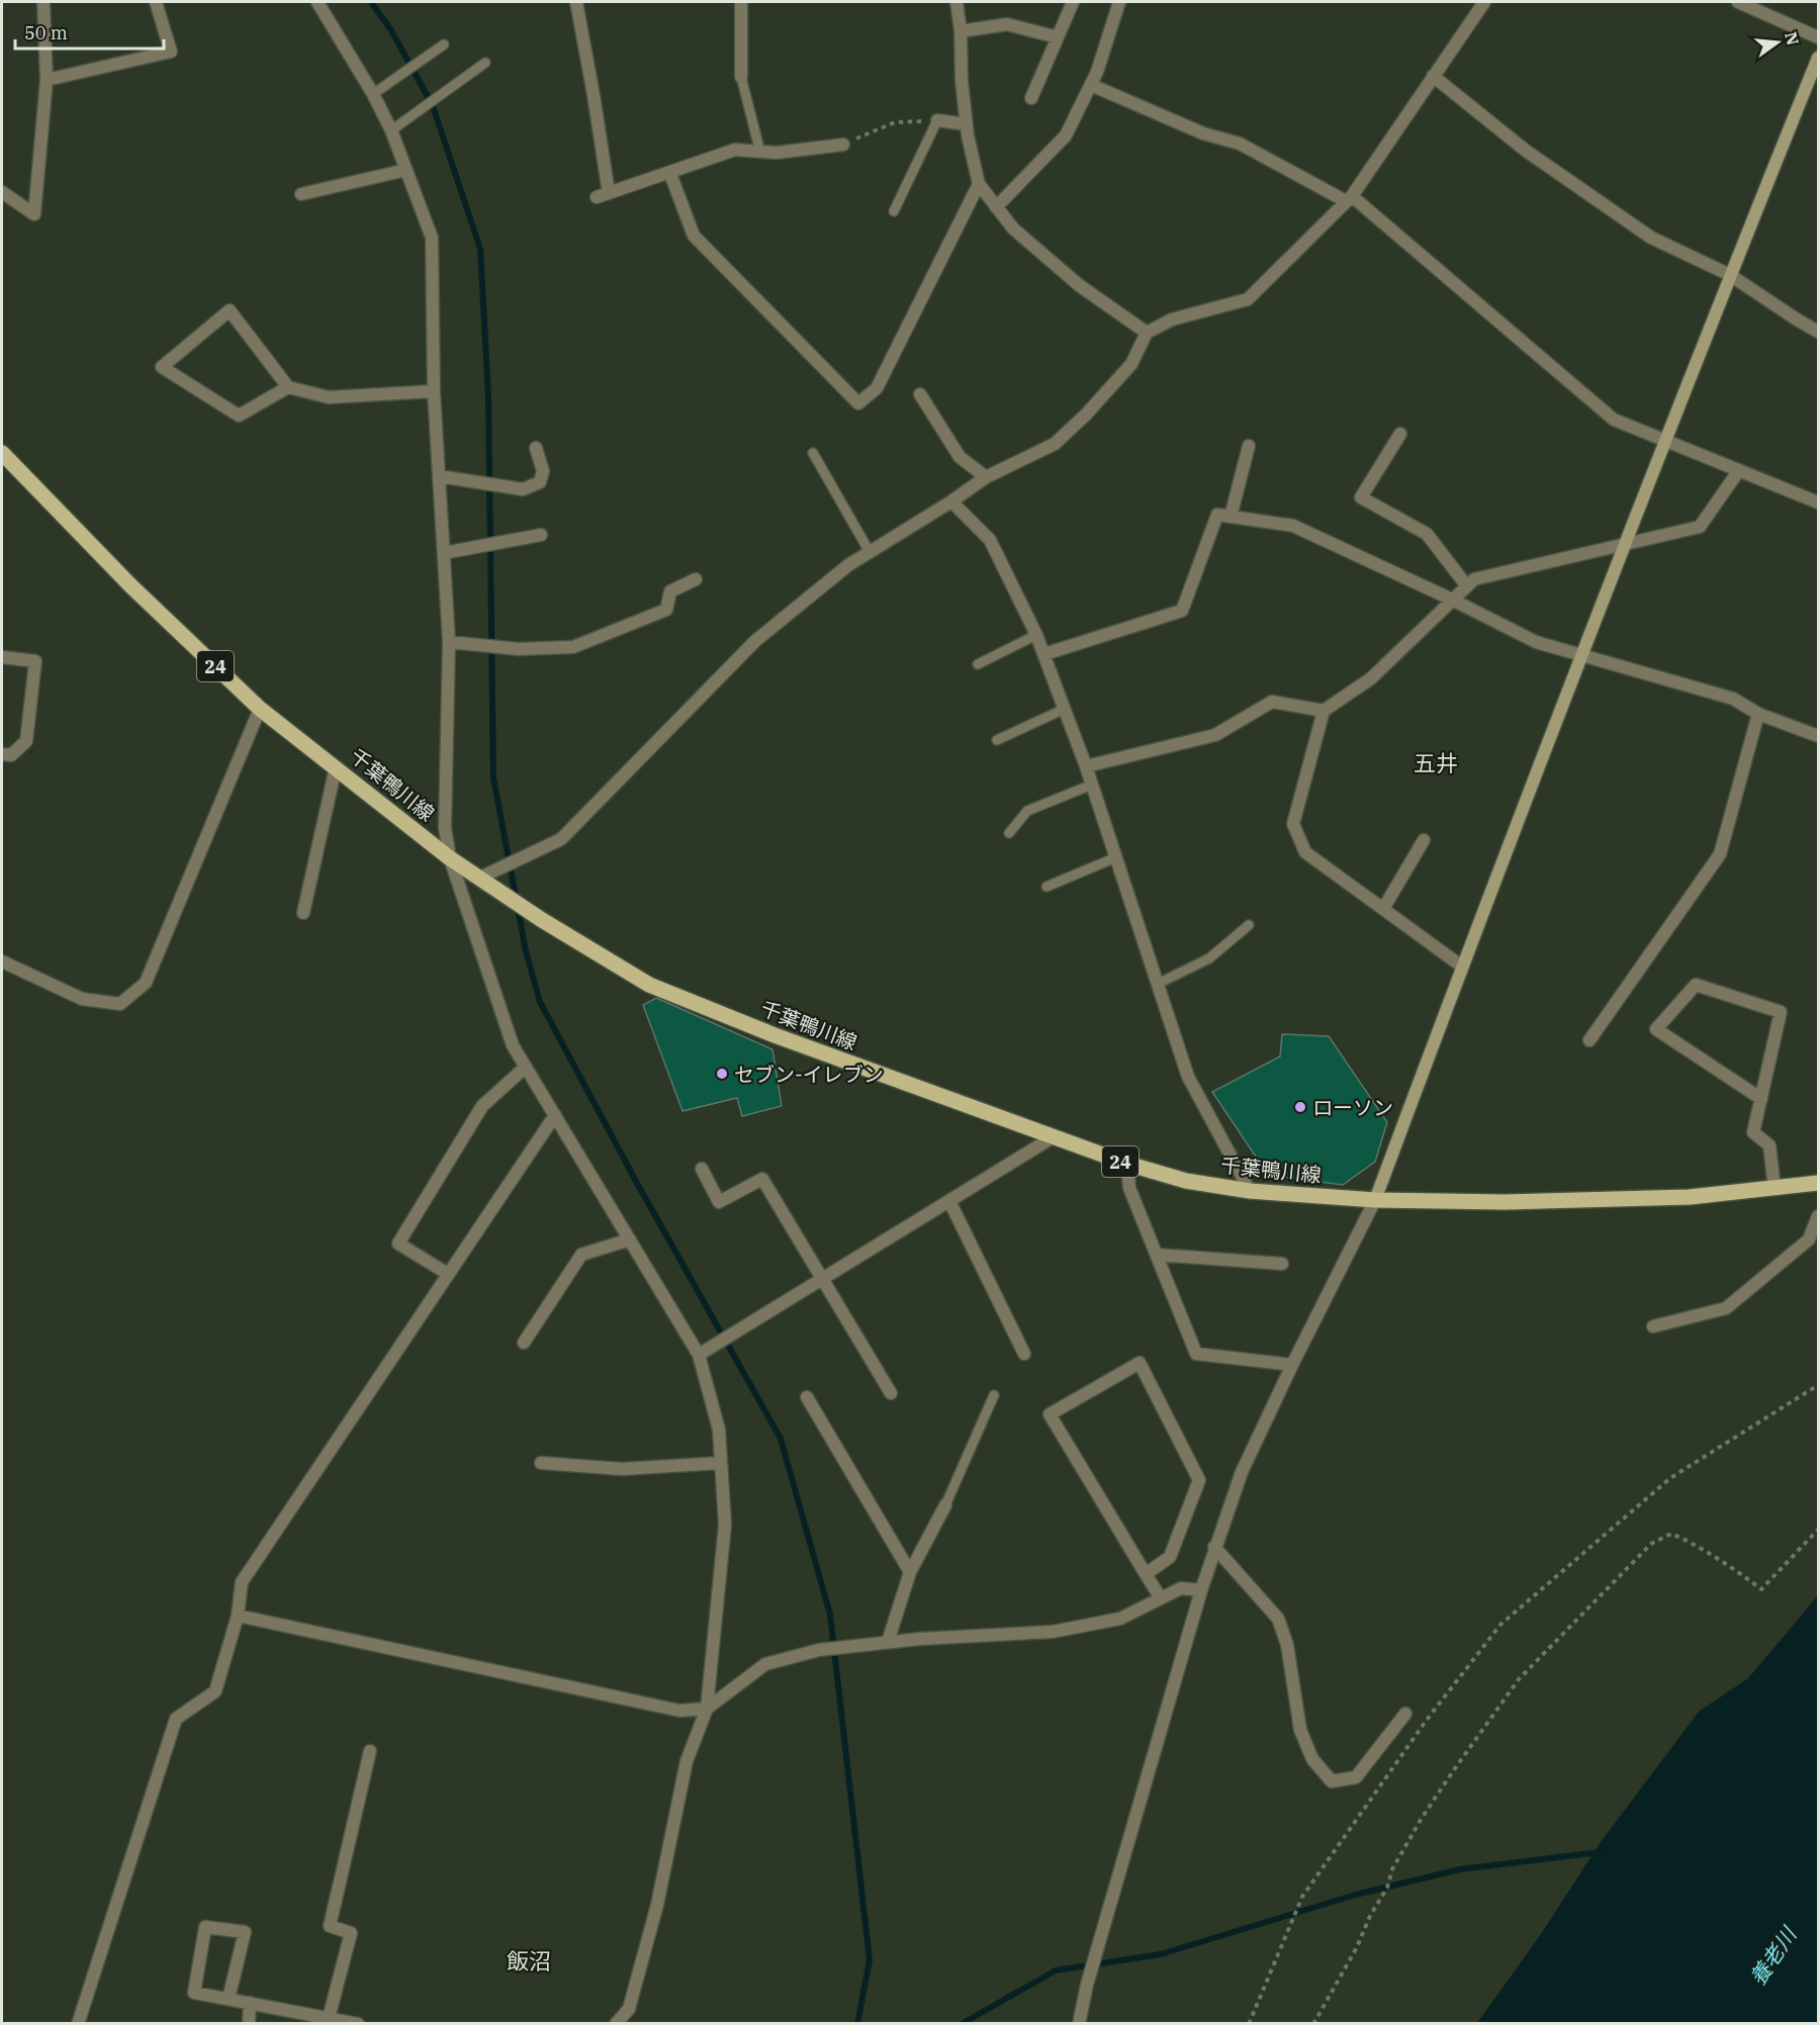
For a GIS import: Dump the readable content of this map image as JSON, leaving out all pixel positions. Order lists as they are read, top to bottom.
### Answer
{
  "streets": {
    "main road": ["24", "千葉鴨川線"]
  },
  "districts": ["五井", "飯沼"],
  "water": ["養老川"],
  "places": ["セブン-イレブン", "ローソン"],
  "scale_bar": "50 m",
  "north": "right"
}
